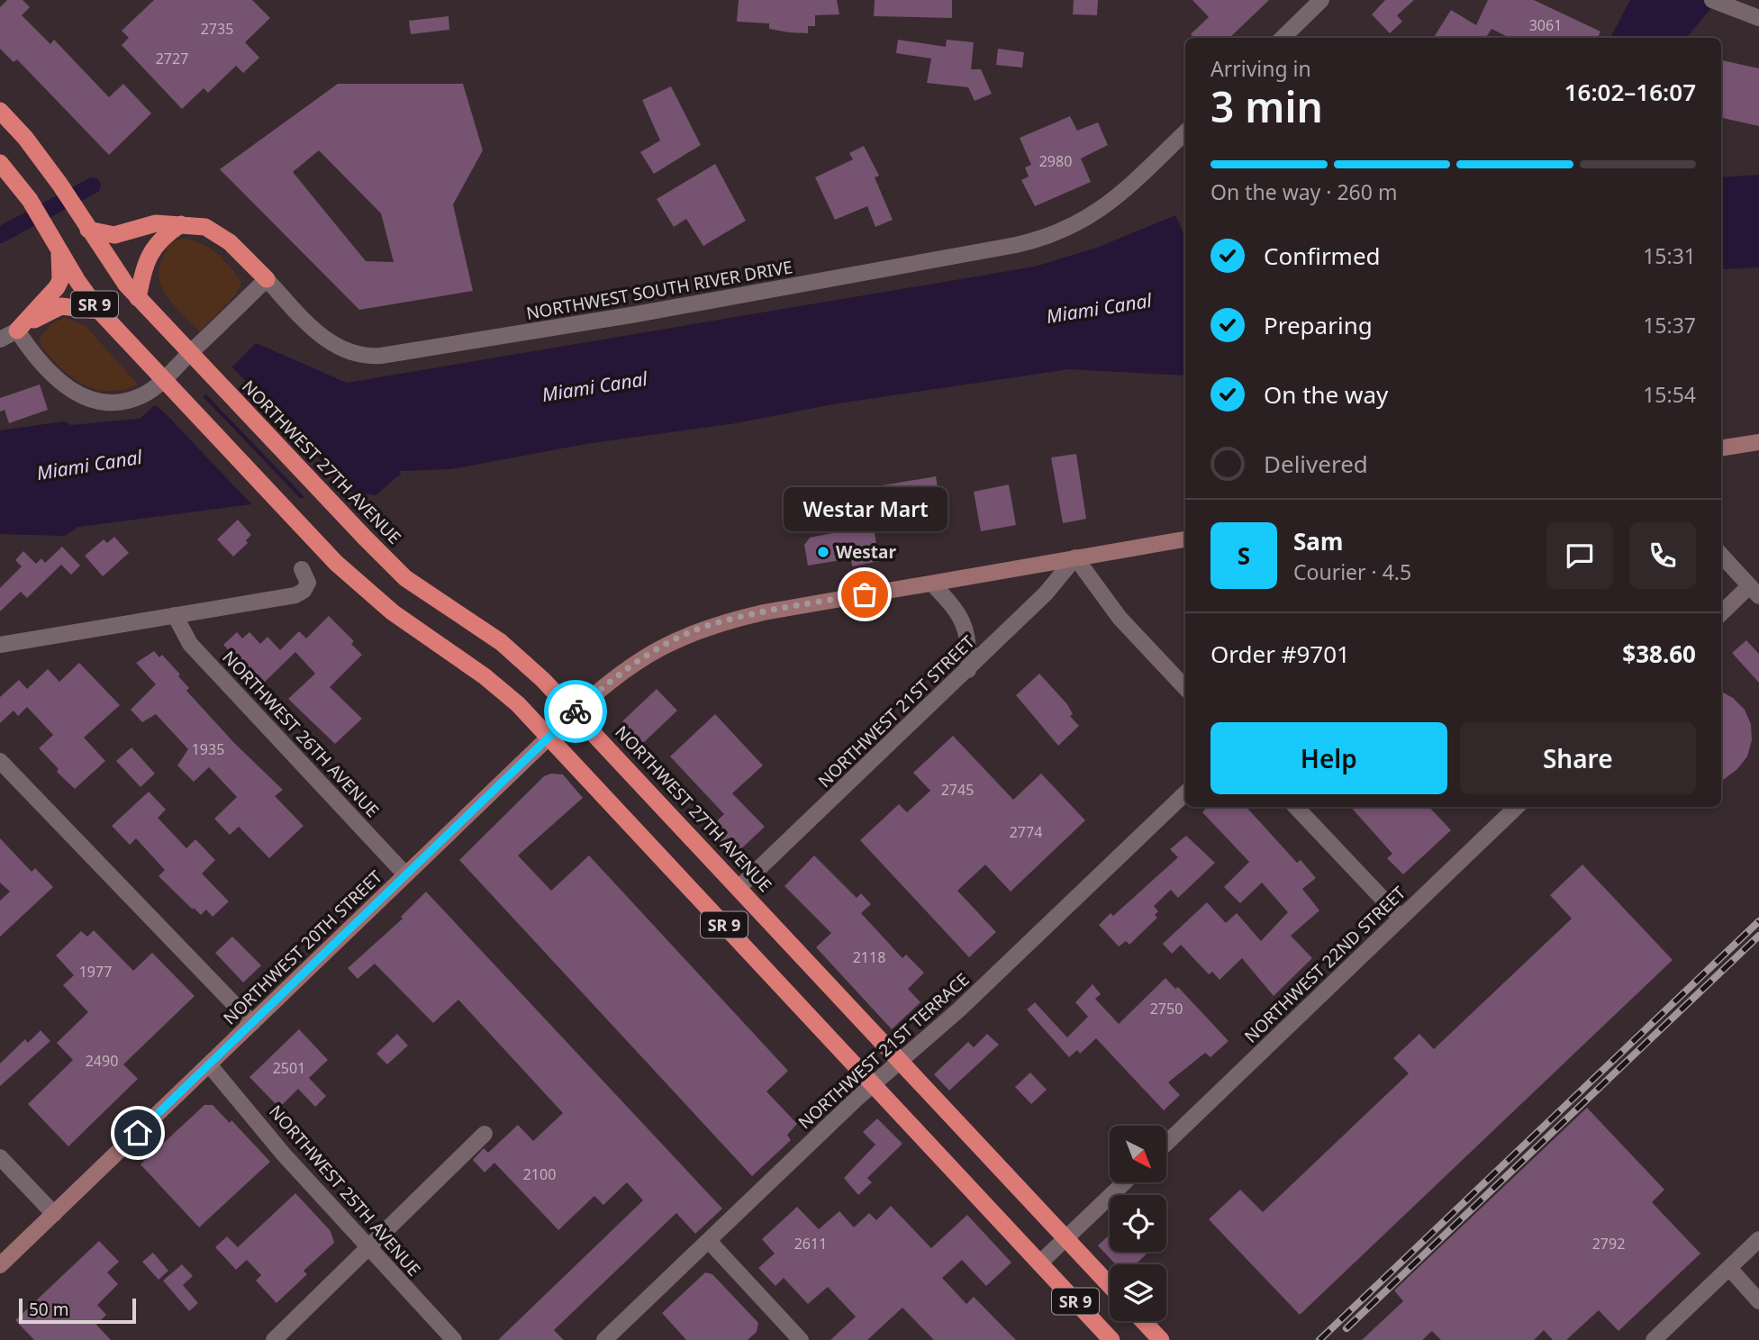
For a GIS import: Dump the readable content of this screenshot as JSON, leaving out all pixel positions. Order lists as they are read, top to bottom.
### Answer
{
  "streets": {
    "highway": ["SR 9", "NORTHWEST 27TH AVENUE"],
    "main road": ["NORTHWEST 20TH STREET"],
    "street": [
      "NORTHWEST SOUTH RIVER DRIVE",
      "NORTHWEST 21ST STREET",
      "NORTHWEST 26TH AVENUE",
      "NORTHWEST 22ND STREET",
      "NORTHWEST 21ST TERRACE",
      "NORTHWEST 25TH AVENUE"
    ]
  },
  "crossings": [
    ["SR 9", "NORTHWEST 20TH STREET"],
    ["SR 9", "NORTHWEST 21ST TERRACE"],
    ["NORTHWEST 27TH AVENUE", "NORTHWEST 21ST STREET"],
    ["NORTHWEST 27TH AVENUE", "NORTHWEST 20TH STREET"],
    ["NORTHWEST 27TH AVENUE", "NORTHWEST 21ST TERRACE"],
    ["NORTHWEST 21ST STREET", "NORTHWEST 20TH STREET"],
    ["NORTHWEST 26TH AVENUE", "NORTHWEST 20TH STREET"],
    ["NORTHWEST 20TH STREET", "NORTHWEST 25TH AVENUE"]
  ],
  "water": ["Miami Canal"],
  "places": ["Westar", "Westar Mart"],
  "house_numbers": [
    "3061",
    "2735",
    "2727",
    "2980",
    "1935",
    "2745",
    "2774",
    "2118",
    "1977",
    "2750",
    "2490",
    "2501",
    "2100",
    "2611",
    "2792"
  ],
  "scale_bar": "50 m",
  "north": "bottom right",
  "page": {
    "heading": ["3 min", "Arriving in", "16:02–16:07"],
    "panel": [
      "Sam",
      "Courier · 4.5",
      "Order #9701",
      "$38.60"
    ],
    "bar": "On the way · 260 m",
    "list": [
      ["Confirmed", "15:31"],
      ["Preparing", "15:37"],
      ["On the way", "15:54"],
      "Delivered"
    ],
    "bubble": "Westar Mart",
    "round": "S",
    "buttons": ["Help", "Share"],
    "scale": "50 m"
  }
}
